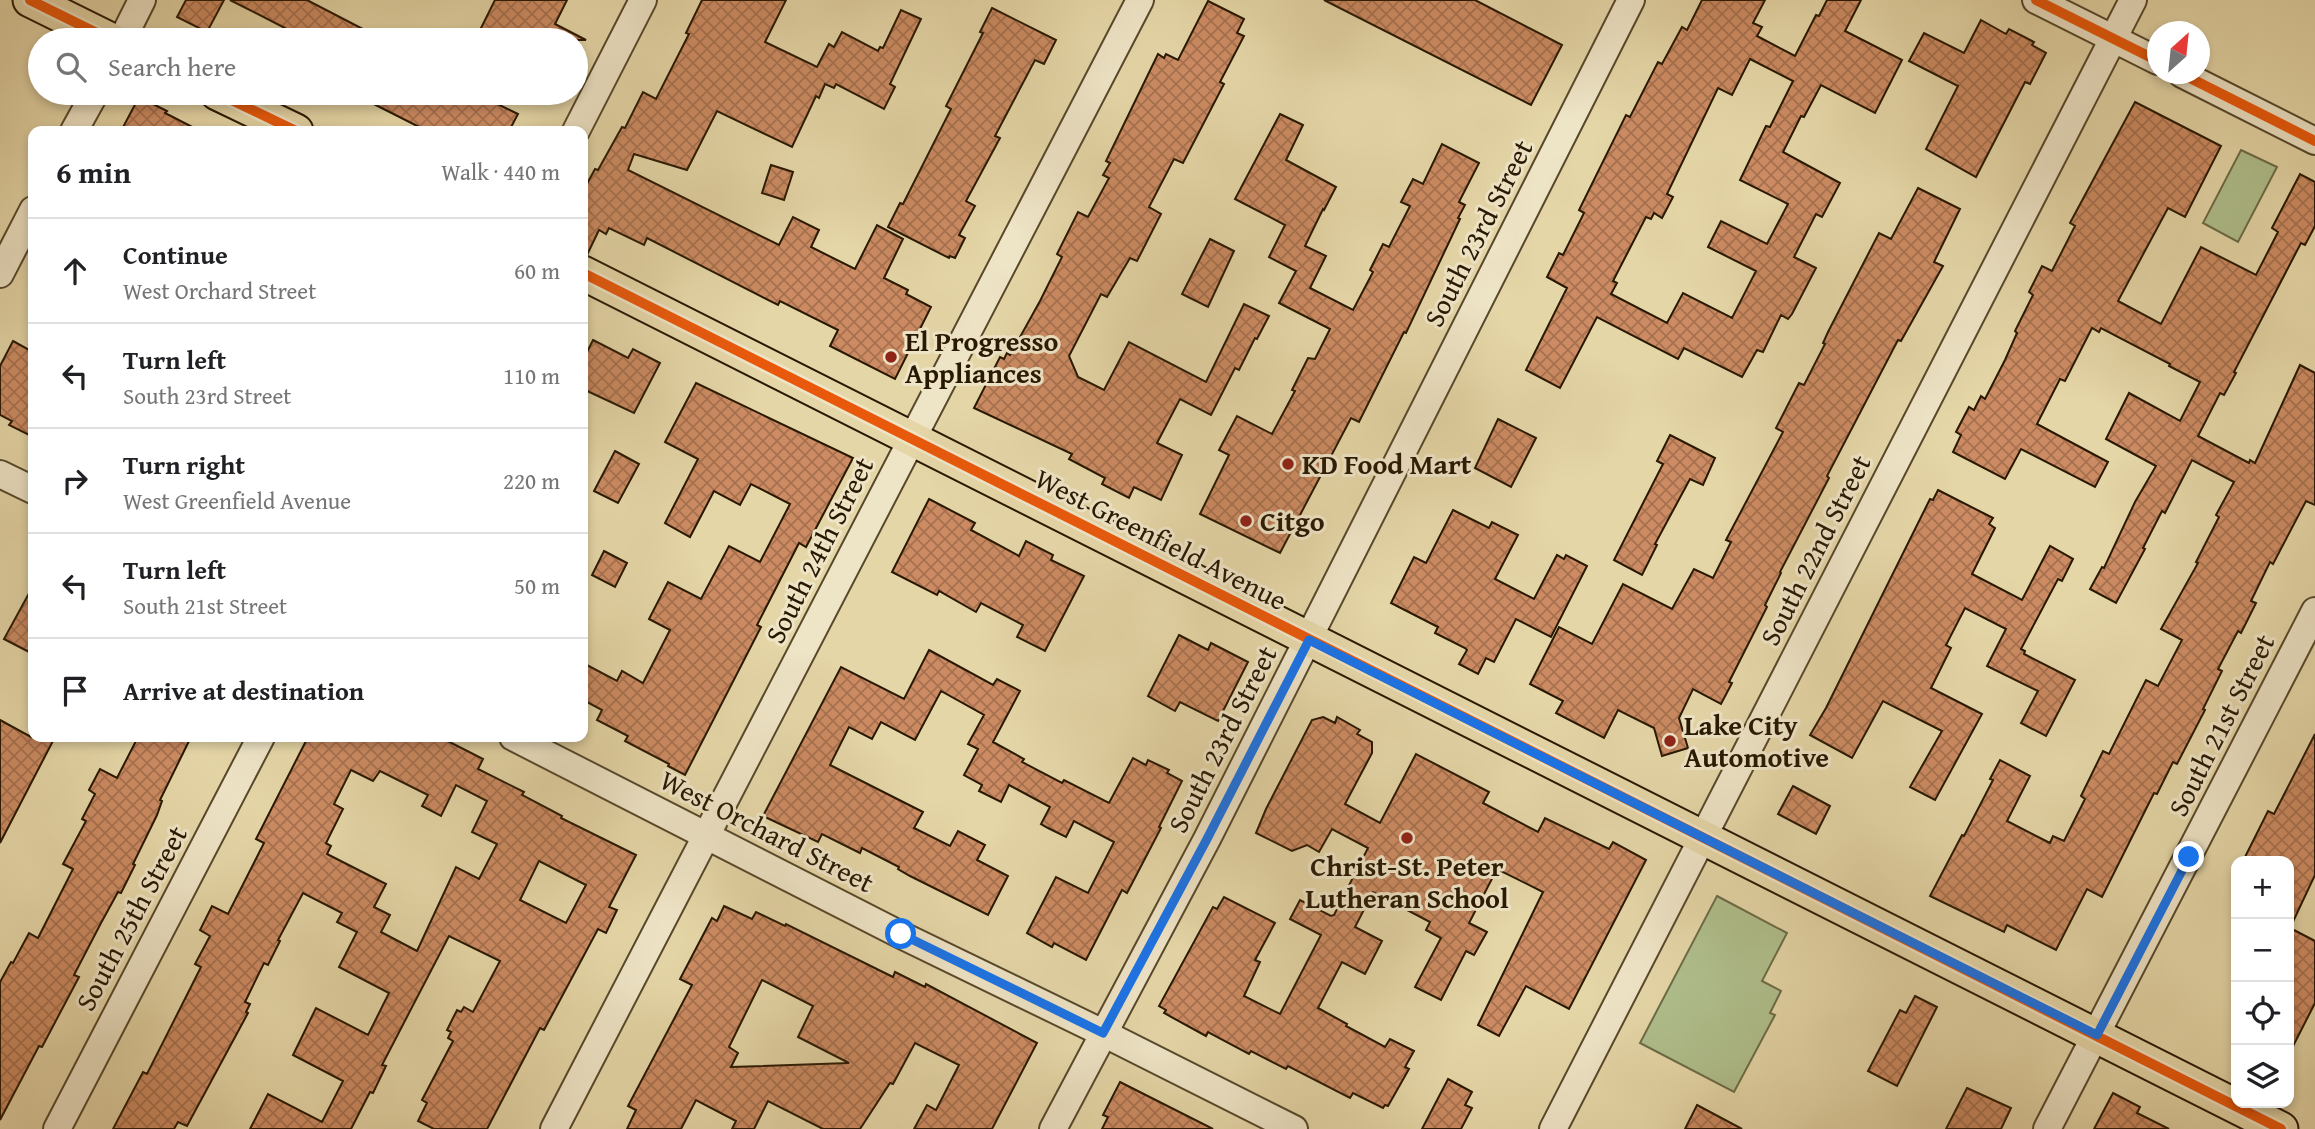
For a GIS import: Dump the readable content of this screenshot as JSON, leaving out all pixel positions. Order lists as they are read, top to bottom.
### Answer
{
  "streets": {
    "main road": ["West Greenfield Avenue"],
    "street": [
      "South 23rd Street",
      "South 24th Street",
      "South 22nd Street",
      "South 21st Street",
      "West Orchard Street",
      "South 25th Street"
    ]
  },
  "crossings": [
    ["South 23rd Street", "West Greenfield Avenue"],
    ["South 23rd Street", "West Orchard Street"],
    ["West Greenfield Avenue", "South 24th Street"],
    ["West Greenfield Avenue", "South 22nd Street"],
    ["West Greenfield Avenue", "South 21st Street"],
    ["South 24th Street", "West Orchard Street"]
  ],
  "places": [
    "El Progresso Appliances",
    "KD Food Mart",
    "Citgo",
    "Lake City Automotive",
    "Christ-St. Peter Lutheran School"
  ],
  "north": "top right",
  "page": {
    "search": "Search here",
    "heading": ["6 min", "Walk · 440 m"],
    "list": [
      ["Continue", "West Orchard Street", "60 m"],
      ["Turn left", "South 23rd Street", "110 m"],
      ["Turn right", "West Greenfield Avenue", "220 m"],
      ["Turn left", "South 21st Street", "50 m"],
      "Arrive at destination"
    ],
    "map_buttons": ["+", "−"]
  }
}
